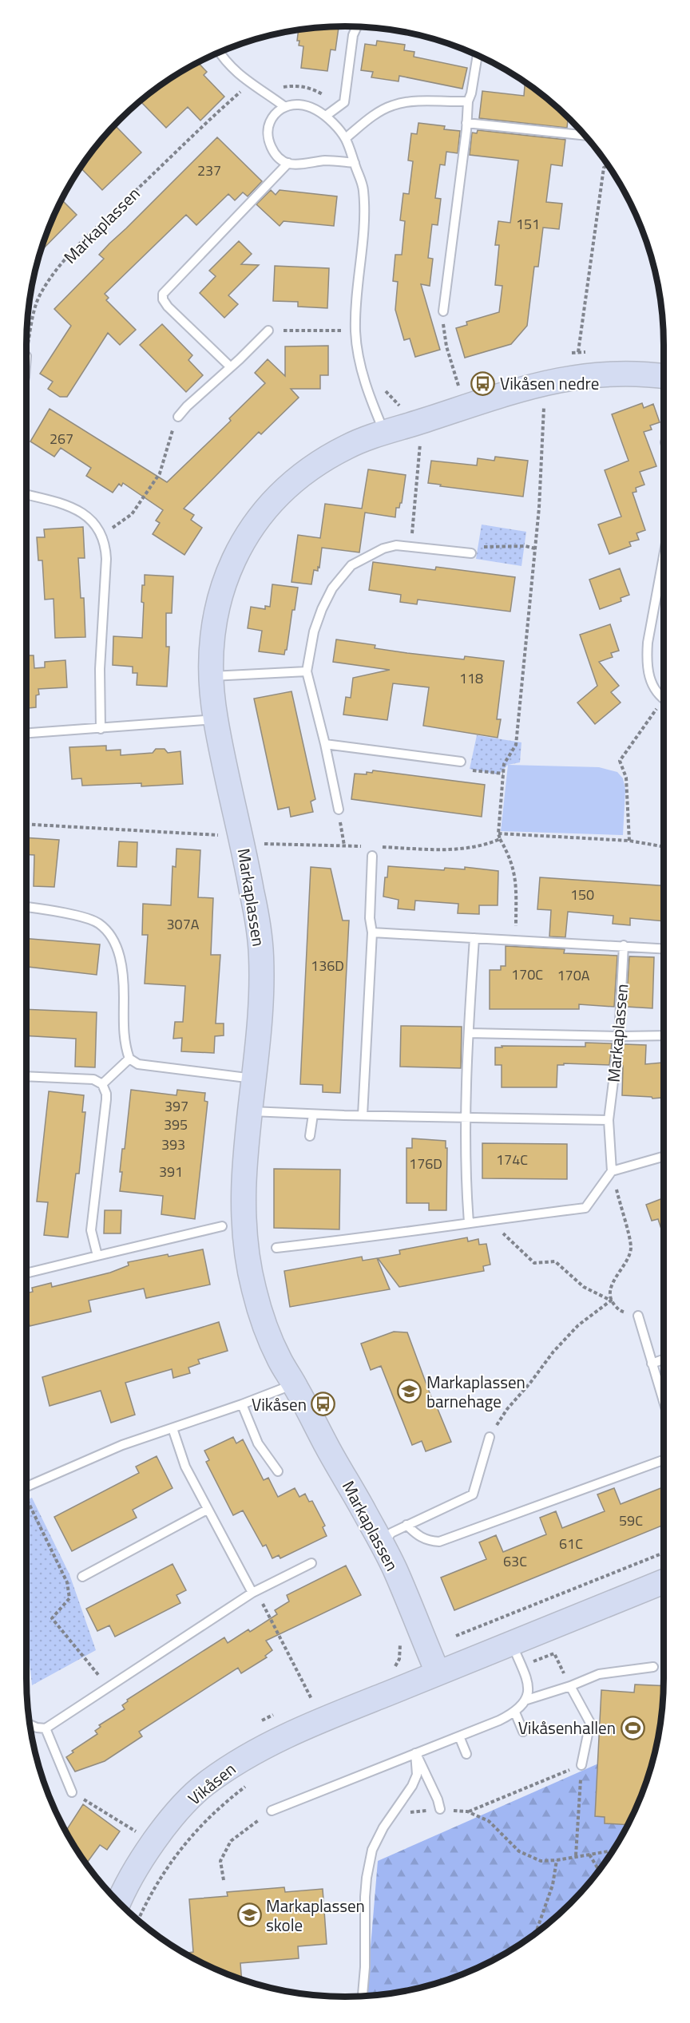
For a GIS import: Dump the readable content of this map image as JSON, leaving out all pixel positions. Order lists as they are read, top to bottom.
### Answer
{
  "streets": {
    "street": ["Markaplassen", "Vikåsen"]
  },
  "crossings": [
    ["Markaplassen", "Vikåsen"]
  ],
  "places": {
    "bus stop": ["Vikåsen nedre", "Vikåsen"],
    "school or university": ["Markaplassen barnehage", "Markaplassen skole"],
    "sports": ["Vikåsenhallen"]
  },
  "house_numbers": [
    "237",
    "151",
    "267",
    "118",
    "150",
    "307A",
    "136D",
    "170C",
    "170A",
    "397",
    "395",
    "393",
    "174C",
    "176D",
    "391",
    "59C",
    "61C",
    "63C"
  ]
}
